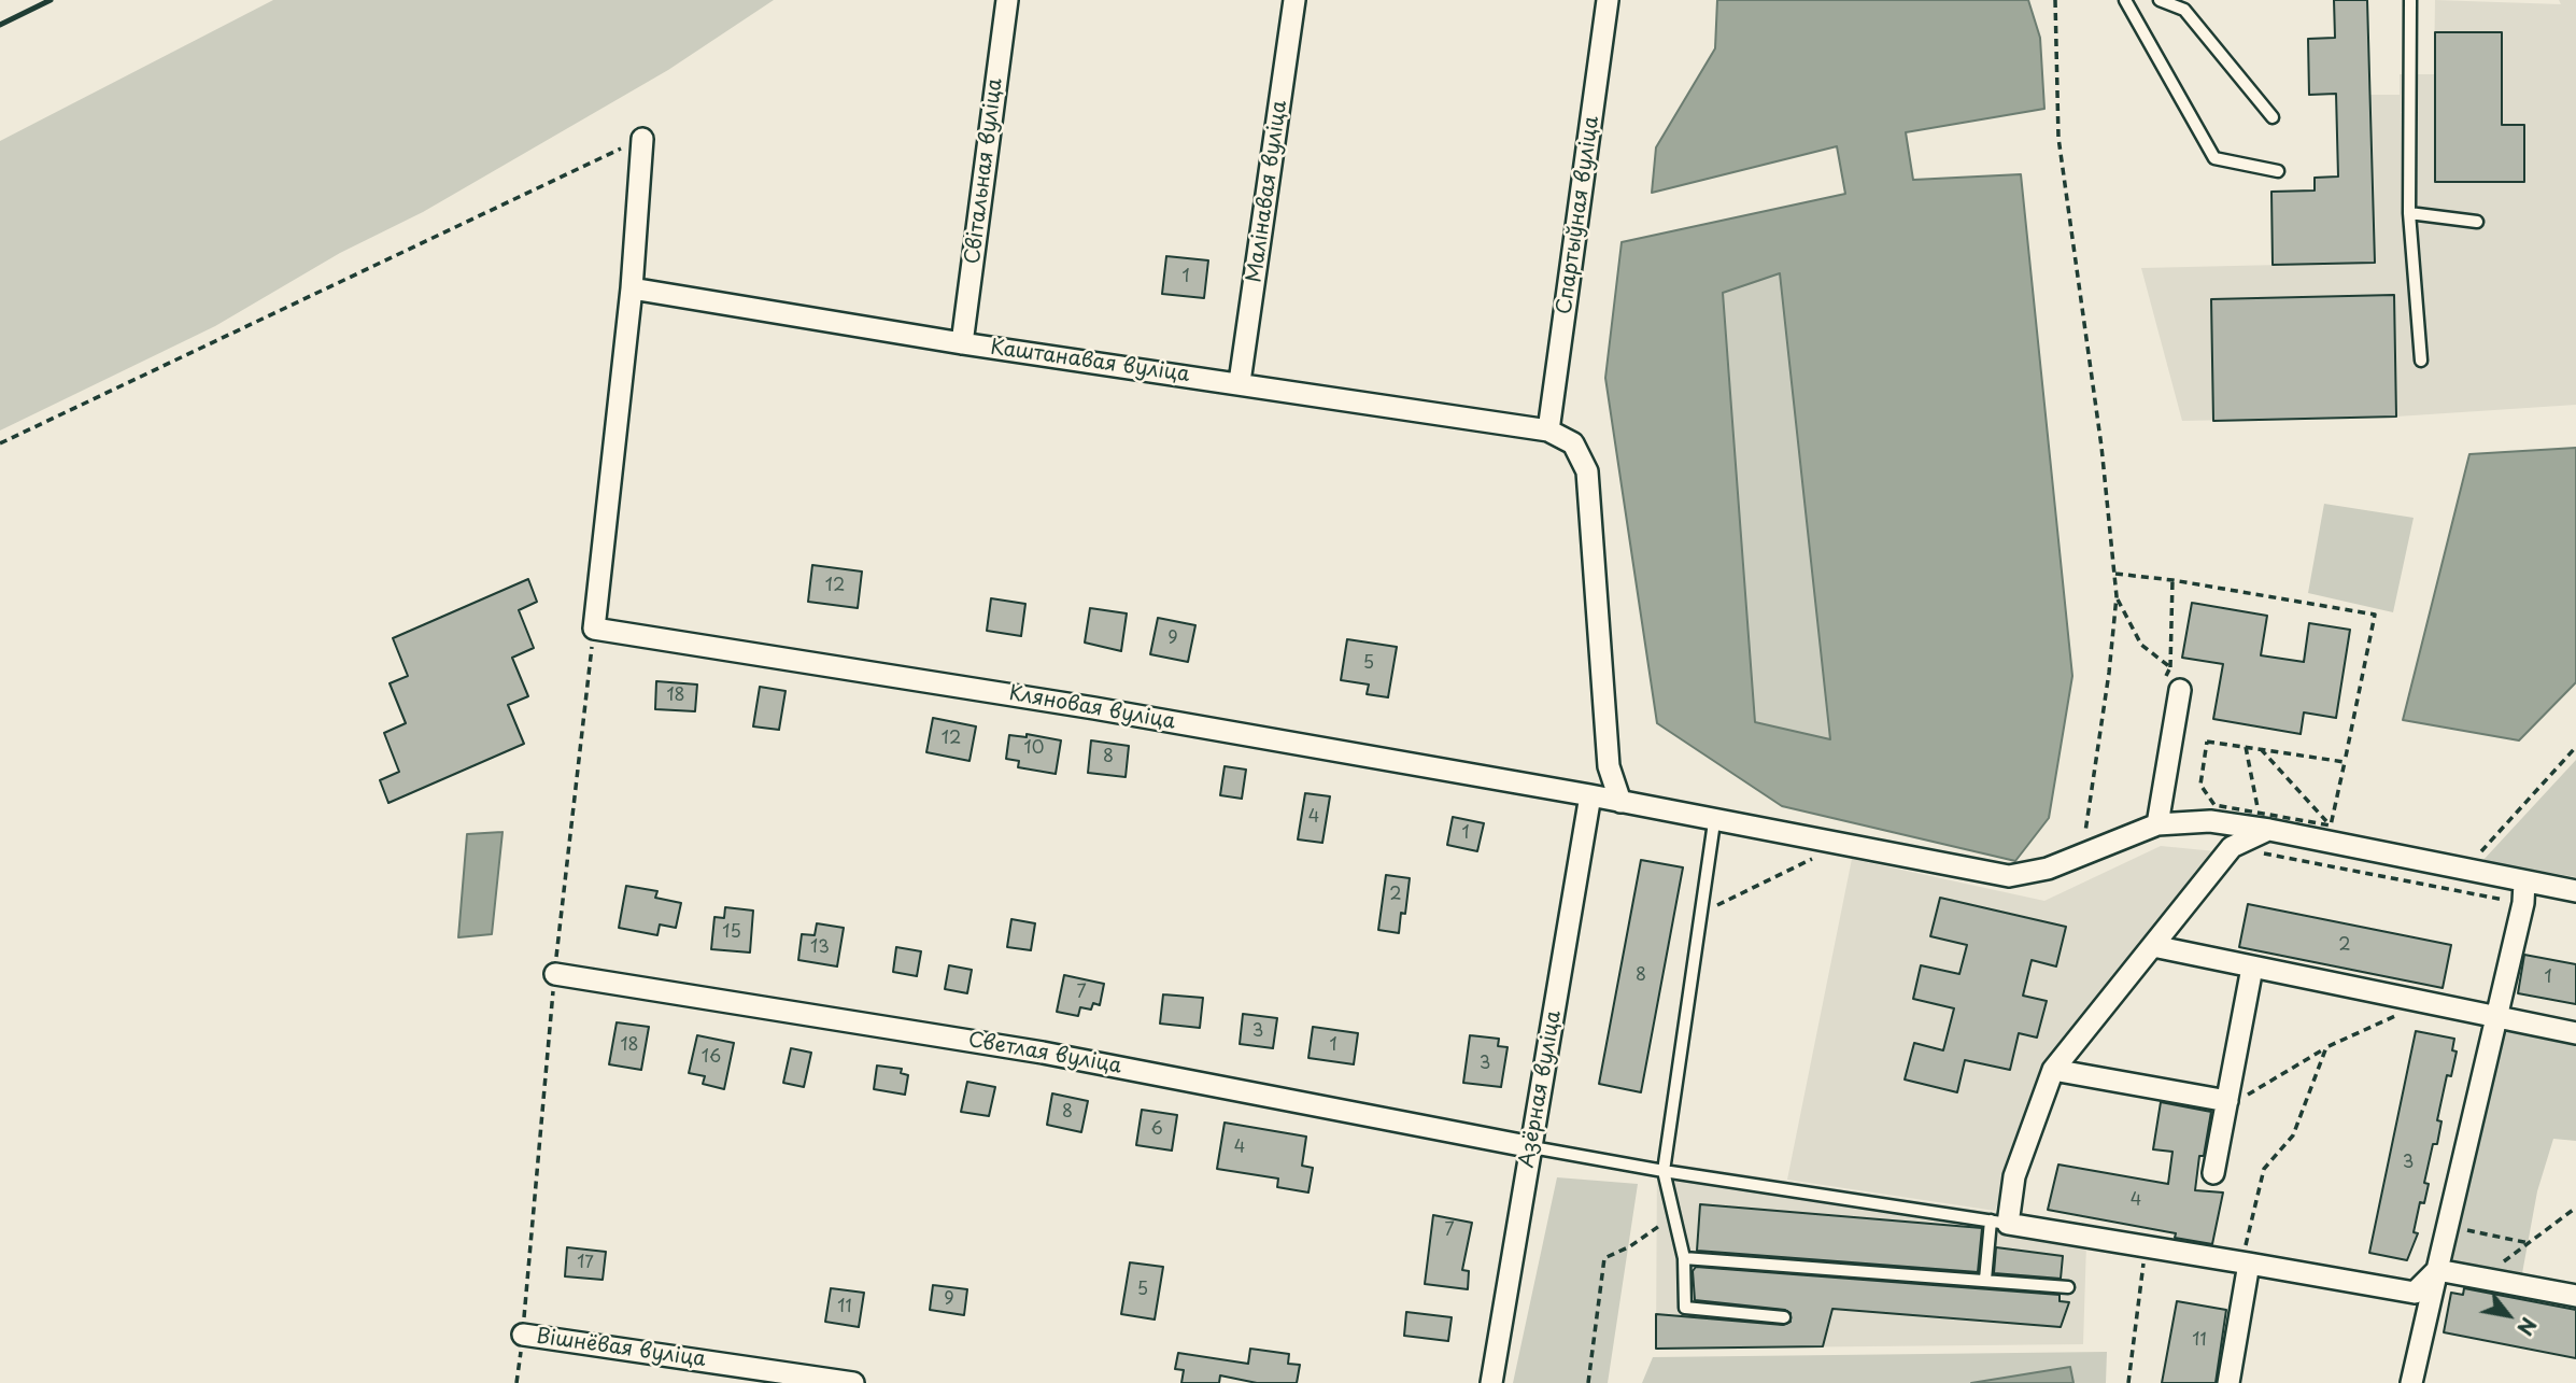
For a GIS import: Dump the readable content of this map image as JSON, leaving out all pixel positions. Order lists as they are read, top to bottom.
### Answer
{
  "streets": {
    "street": [
      "Світальная вуліца",
      "Малінавая вуліца",
      "Спартыўная вуліца",
      "Каштанавая вуліца",
      "Кляновая вуліца",
      "Светлая вуліца",
      "Азёрная вуліца",
      "Вішнёвая вуліца"
    ]
  },
  "crossings": [
    ["Світальная вуліца", "Каштанавая вуліца"],
    ["Малінавая вуліца", "Каштанавая вуліца"],
    ["Спартыўная вуліца", "Каштанавая вуліца"],
    ["Кляновая вуліца", "Азёрная вуліца"],
    ["Светлая вуліца", "Азёрная вуліца"]
  ],
  "house_numbers": [
    "1",
    "12",
    "9",
    "5",
    "18",
    "12",
    "10",
    "8",
    "4",
    "1",
    "2",
    "15",
    "2",
    "13",
    "8",
    "1",
    "7",
    "3",
    "18",
    "1",
    "16",
    "3",
    "8",
    "6",
    "4",
    "3",
    "4",
    "7",
    "17",
    "5",
    "9",
    "11",
    "11"
  ],
  "north": "bottom right"
}
